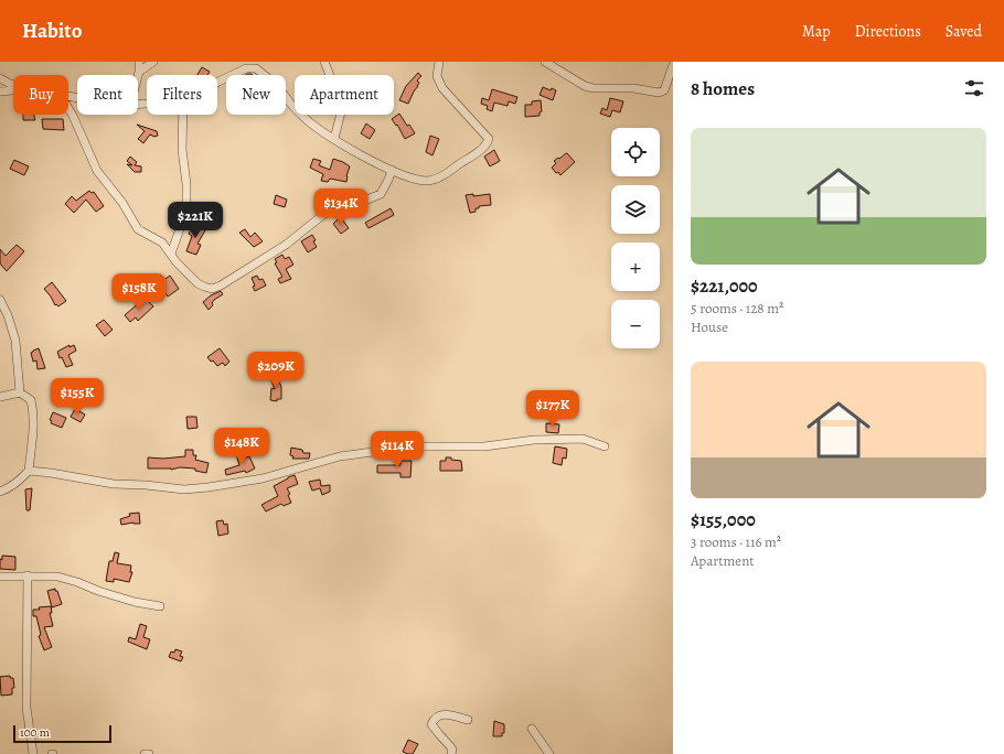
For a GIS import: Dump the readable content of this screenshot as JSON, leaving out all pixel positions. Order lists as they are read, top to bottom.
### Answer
{
  "scale_bar": "100 m",
  "page": {
    "header": "Habito",
    "nav": ["Map", "Directions", "Saved"],
    "heading": "8 homes",
    "chip": [
      "Buy",
      "Rent",
      "Filters",
      "New",
      "Apartment"
    ],
    "list": [
      {
        "name": "$221,000",
        "note": "5 rooms · 128 m² · House"
      },
      {
        "name": "$155,000",
        "note": "3 rooms · 116 m² · Apartment"
      }
    ],
    "map_buttons": ["+", "−"],
    "price": [
      "$134K",
      "$221K",
      "$158K",
      "$209K",
      "$155K",
      "$177K",
      "$148K",
      "$114K"
    ],
    "scale": "100 m"
  }
}
